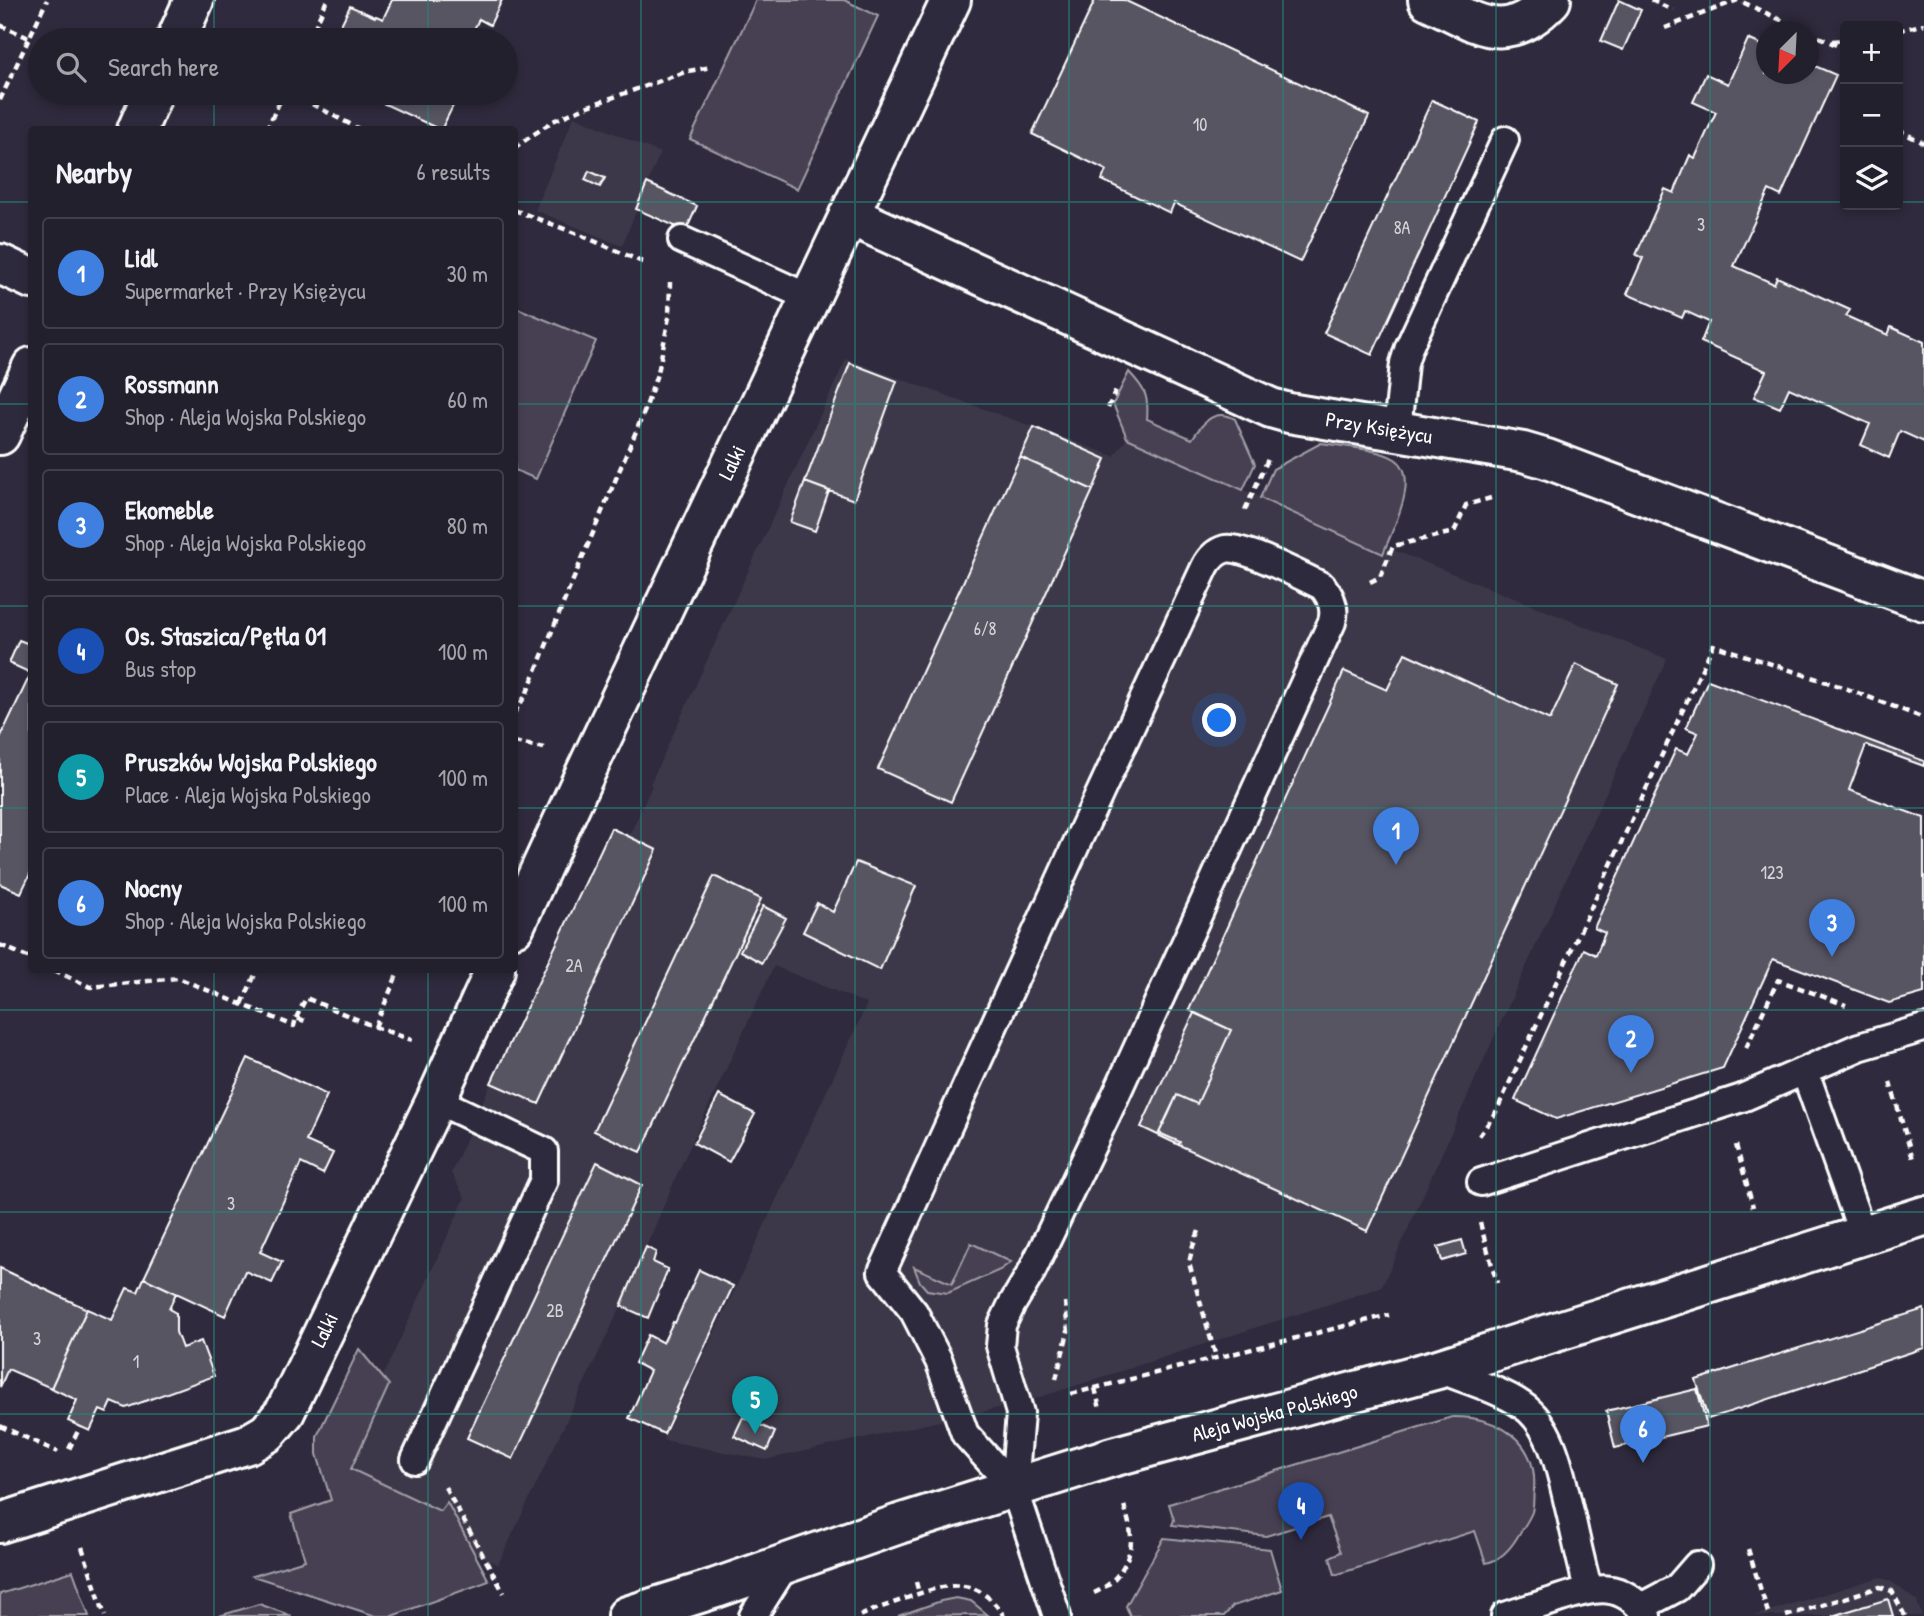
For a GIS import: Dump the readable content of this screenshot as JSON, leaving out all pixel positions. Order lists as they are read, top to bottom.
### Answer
{
  "streets": {
    "street": ["Przy Księżycu", "Lalki", "Aleja Wojska Polskiego"]
  },
  "crossings": [
    ["Przy Księżycu", "Lalki"]
  ],
  "house_numbers": [
    "10",
    "3",
    "8A",
    "6/8",
    "123",
    "2A",
    "3",
    "2B",
    "3",
    "1"
  ],
  "north": "bottom left",
  "page": {
    "map_buttons": ["+", "−"],
    "search": "Search here",
    "heading": ["Nearby", "6 results"],
    "list": [
      {
        "mark": "1",
        "name": "Lidl",
        "note": "Supermarket · Przy Księżycu",
        "value": "30 m"
      },
      {
        "mark": "2",
        "name": "Rossmann",
        "note": "Shop · Aleja Wojska Polskiego",
        "value": "60 m"
      },
      {
        "mark": "3",
        "name": "Ekomeble",
        "note": "Shop · Aleja Wojska Polskiego",
        "value": "80 m"
      },
      {
        "mark": "4",
        "name": "Os. Staszica/Pętla 01",
        "note": "Bus stop",
        "value": "100 m"
      },
      {
        "mark": "5",
        "name": "Pruszków Wojska Polskiego",
        "note": "Place · Aleja Wojska Polskiego",
        "value": "100 m"
      },
      {
        "mark": "6",
        "name": "Nocny",
        "note": "Shop · Aleja Wojska Polskiego",
        "value": "100 m"
      }
    ],
    "pins": [
      "1",
      "3",
      "2",
      "5",
      "6",
      "4"
    ]
  }
}
